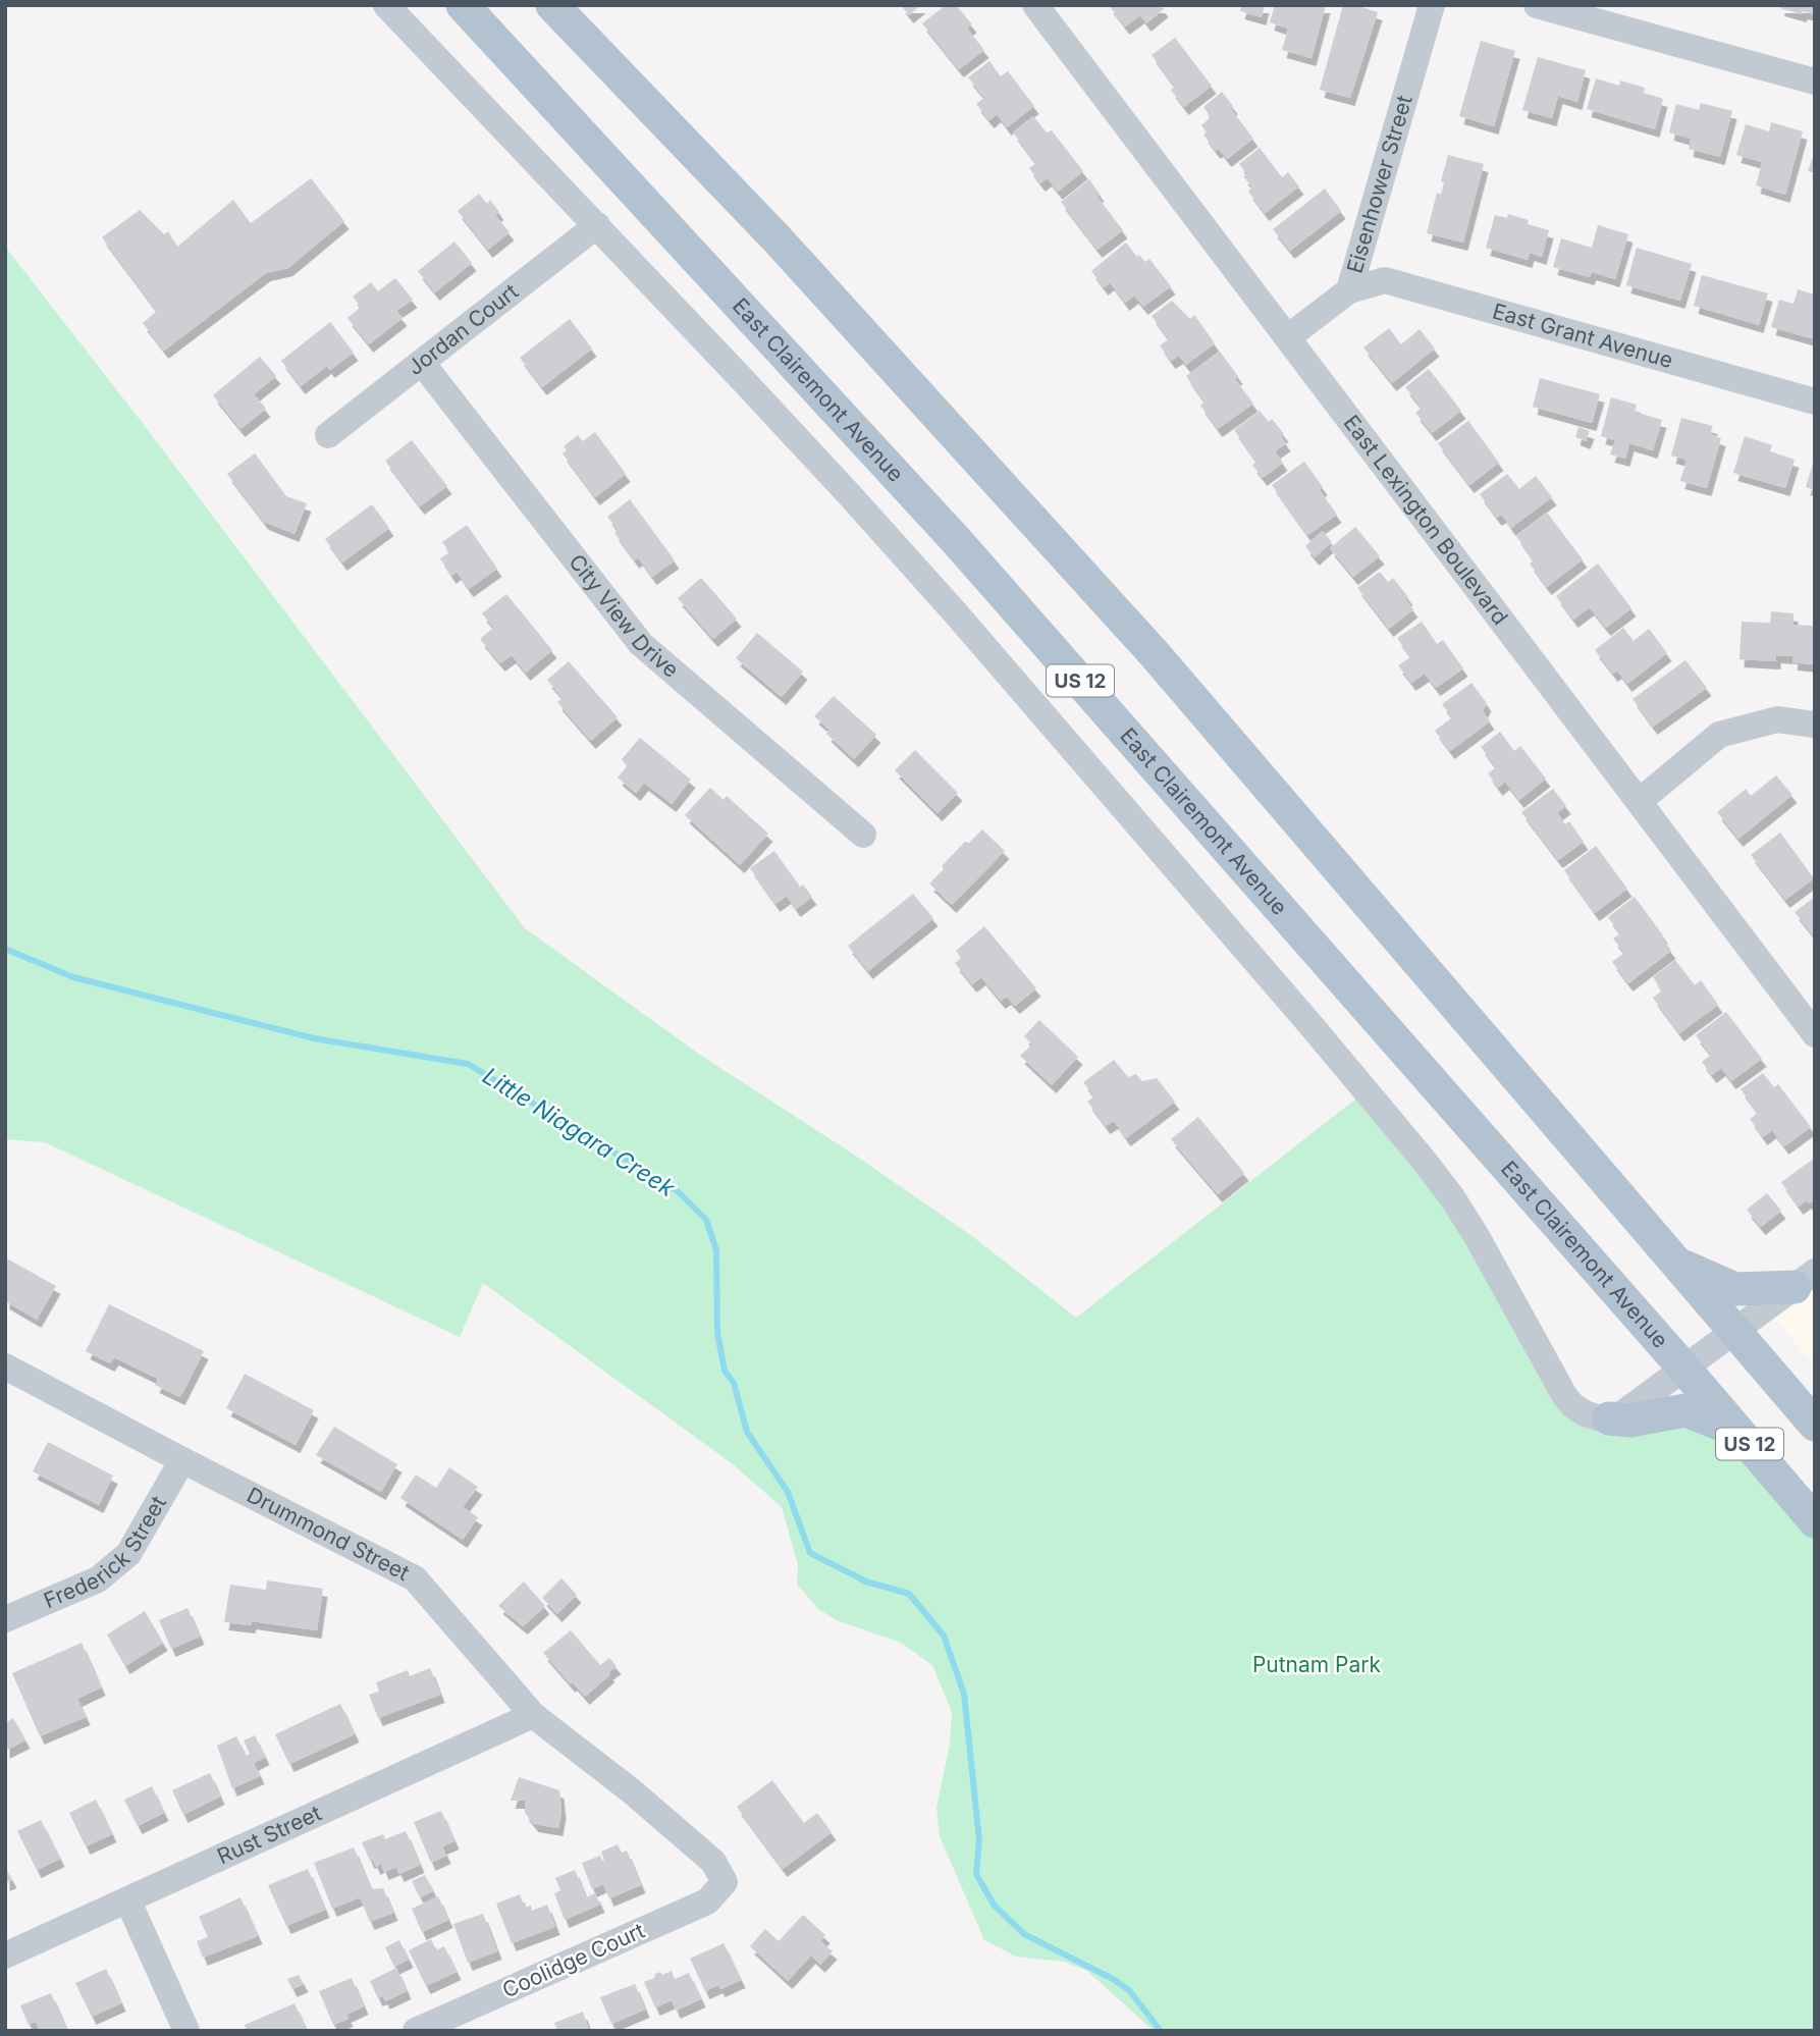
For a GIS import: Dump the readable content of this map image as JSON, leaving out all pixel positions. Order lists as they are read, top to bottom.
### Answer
{
  "streets": {
    "main road": ["East Clairemont Avenue", "US 12"],
    "street": [
      "Eisenhower Street",
      "Jordan Court",
      "East Grant Avenue",
      "East Lexington Boulevard",
      "City View Drive",
      "Drummond Street",
      "Frederick Street",
      "Rust Street",
      "Coolidge Court"
    ]
  },
  "crossings": [
    ["Eisenhower Street", "East Grant Avenue"],
    ["Eisenhower Street", "East Lexington Boulevard"],
    ["Jordan Court", "City View Drive"],
    ["Drummond Street", "Frederick Street"],
    ["Drummond Street", "Rust Street"],
    ["Drummond Street", "Coolidge Court"]
  ],
  "water": ["Little Niagara Creek"],
  "parks": ["Putnam Park"]
}
